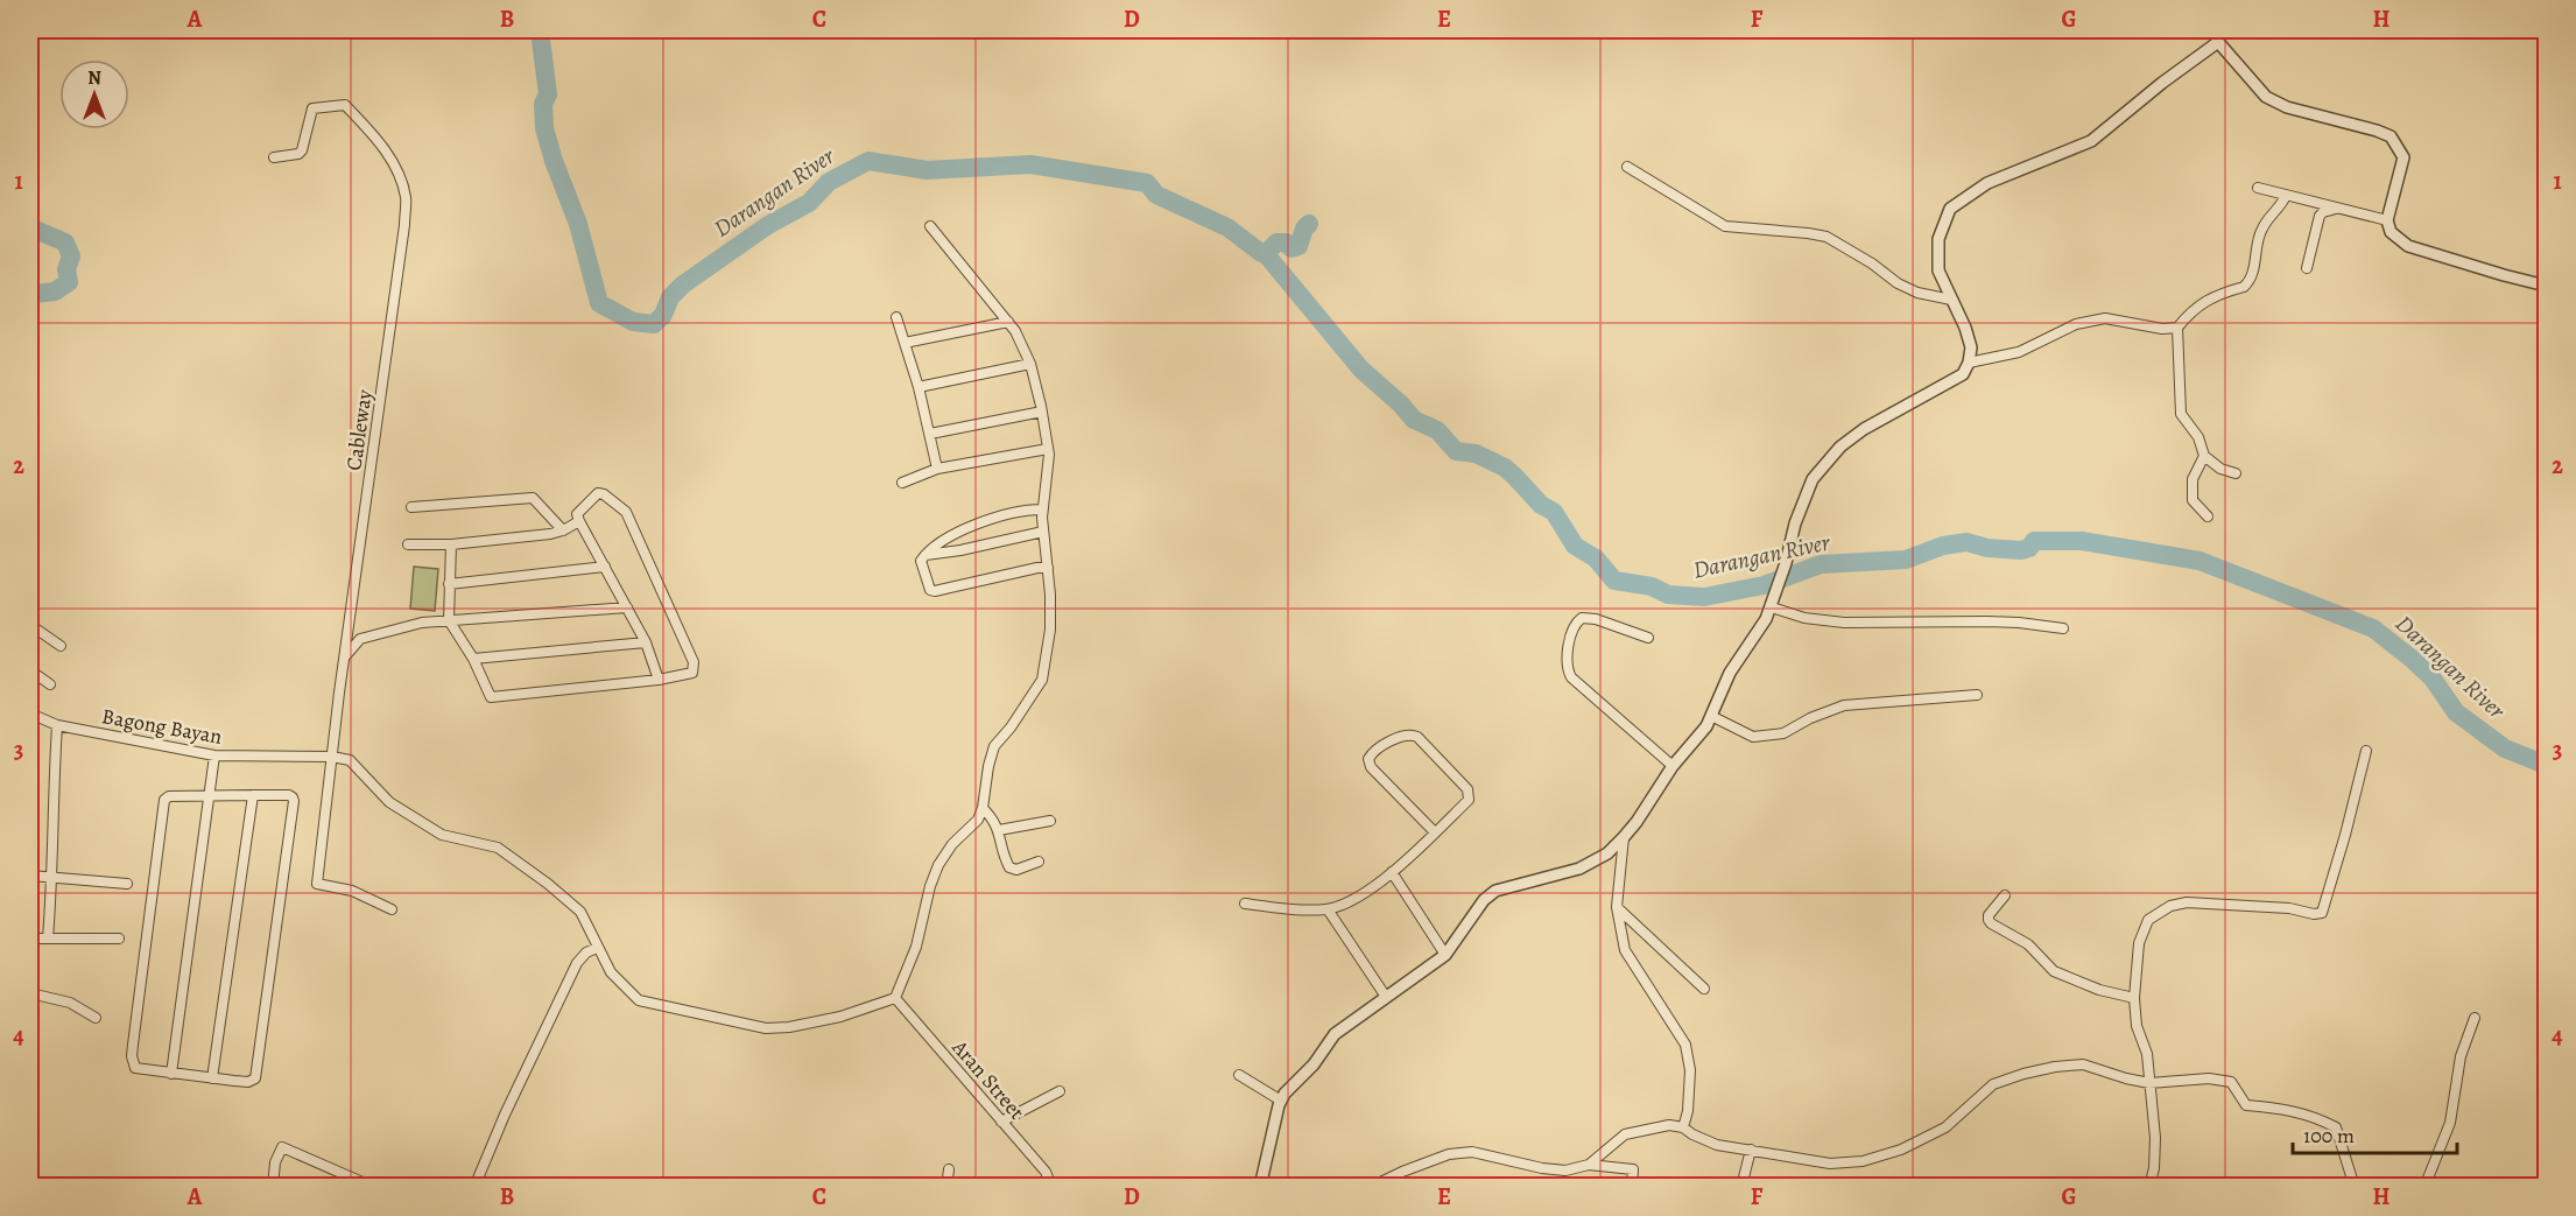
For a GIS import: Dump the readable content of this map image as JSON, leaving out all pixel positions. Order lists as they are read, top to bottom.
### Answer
{
  "streets": {
    "street": ["Cableway", "Bagong Bayan", "Aran Street"]
  },
  "crossings": [
    ["Cableway", "Bagong Bayan"]
  ],
  "water": ["Darangan River"],
  "scale_bar": "100 m",
  "north": "top",
  "grid": {
    "columns": [
      "A",
      "B",
      "C",
      "D",
      "E",
      "F",
      "G",
      "H"
    ],
    "rows": [
      "1",
      "2",
      "3",
      "4"
    ]
  }
}
